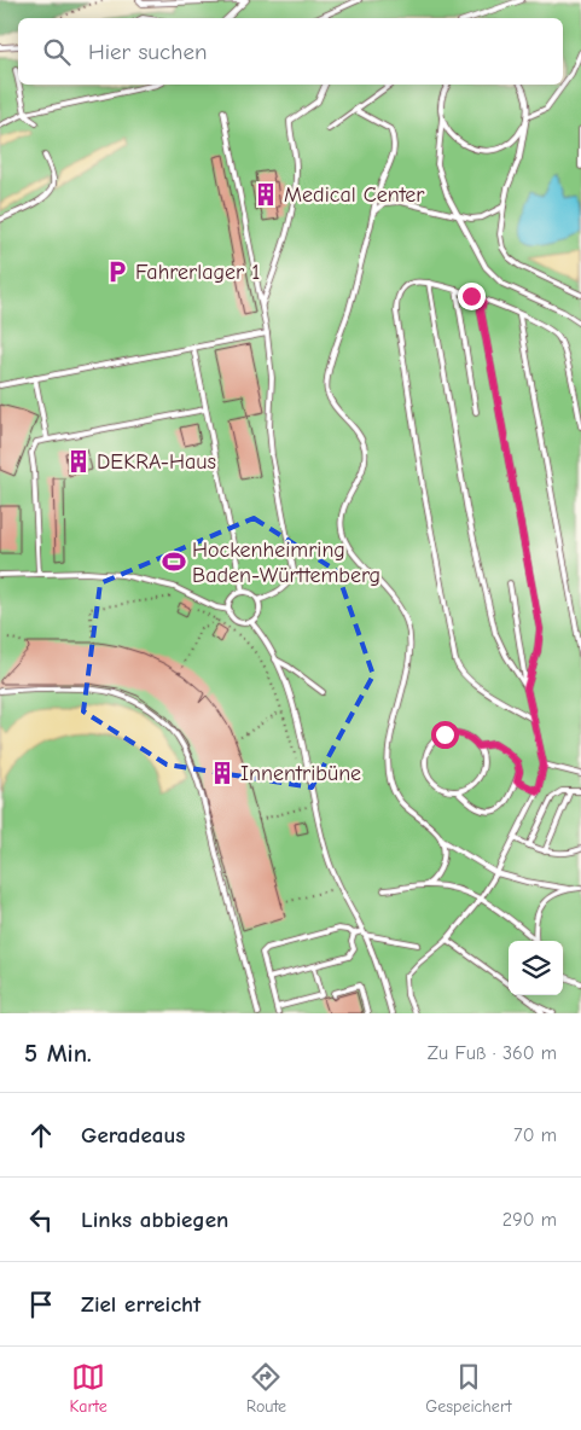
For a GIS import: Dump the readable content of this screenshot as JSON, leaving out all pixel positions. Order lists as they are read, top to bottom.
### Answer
{
  "places": {
    "building": ["Medical Center", "DEKRA-Haus", "Innentribüne"],
    "parking": ["Fahrerlager 1"],
    "sports": ["Hockenheimring Baden-Württemberg"]
  },
  "page": {
    "search": "Hier suchen",
    "heading": ["5 Min.", "Zu Fuß · 360 m"],
    "list": [
      ["Geradeaus", "70 m"],
      ["Links abbiegen", "290 m"],
      "Ziel erreicht"
    ],
    "nav": ["Karte", "Route", "Gespeichert"]
  }
}
